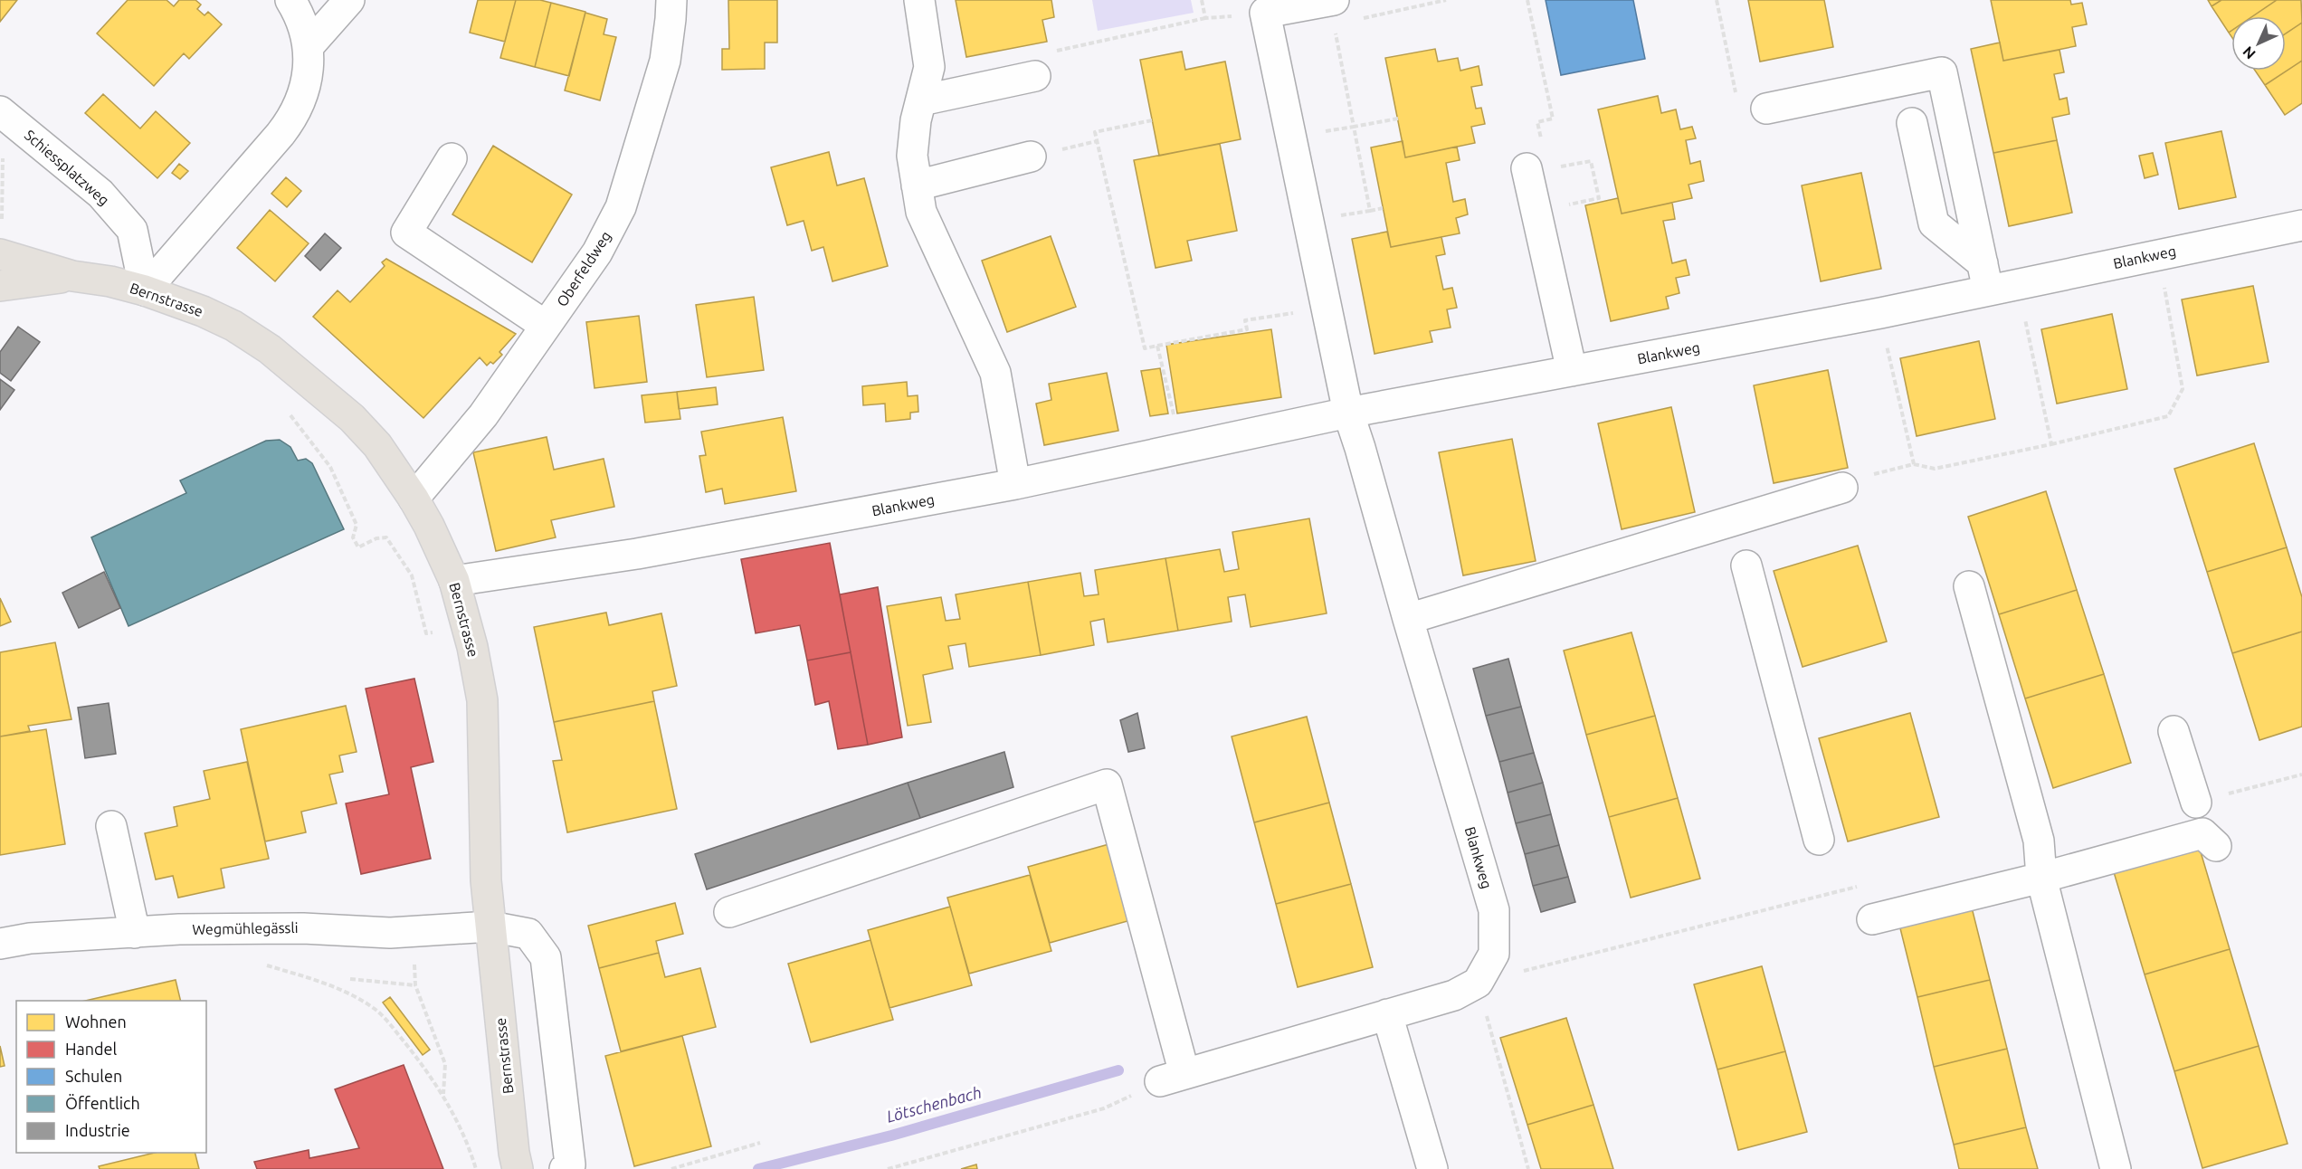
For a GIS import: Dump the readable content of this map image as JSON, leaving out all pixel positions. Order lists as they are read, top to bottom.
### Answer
{
  "streets": {
    "main road": ["Bernstrasse"],
    "street": [
      "Schiessplatzweg",
      "Blankweg",
      "Oberfeldweg",
      "Wegmühlegässli"
    ]
  },
  "crossings": [
    ["Schiessplatzweg", "Bernstrasse"],
    ["Blankweg", "Bernstrasse"],
    ["Oberfeldweg", "Bernstrasse"],
    ["Bernstrasse", "Wegmühlegässli"]
  ],
  "water": ["Lötschenbach"],
  "legend": [
    "Wohnen",
    "Handel",
    "Schulen",
    "Öffentlich",
    "Industrie"
  ],
  "north": "bottom left"
}
